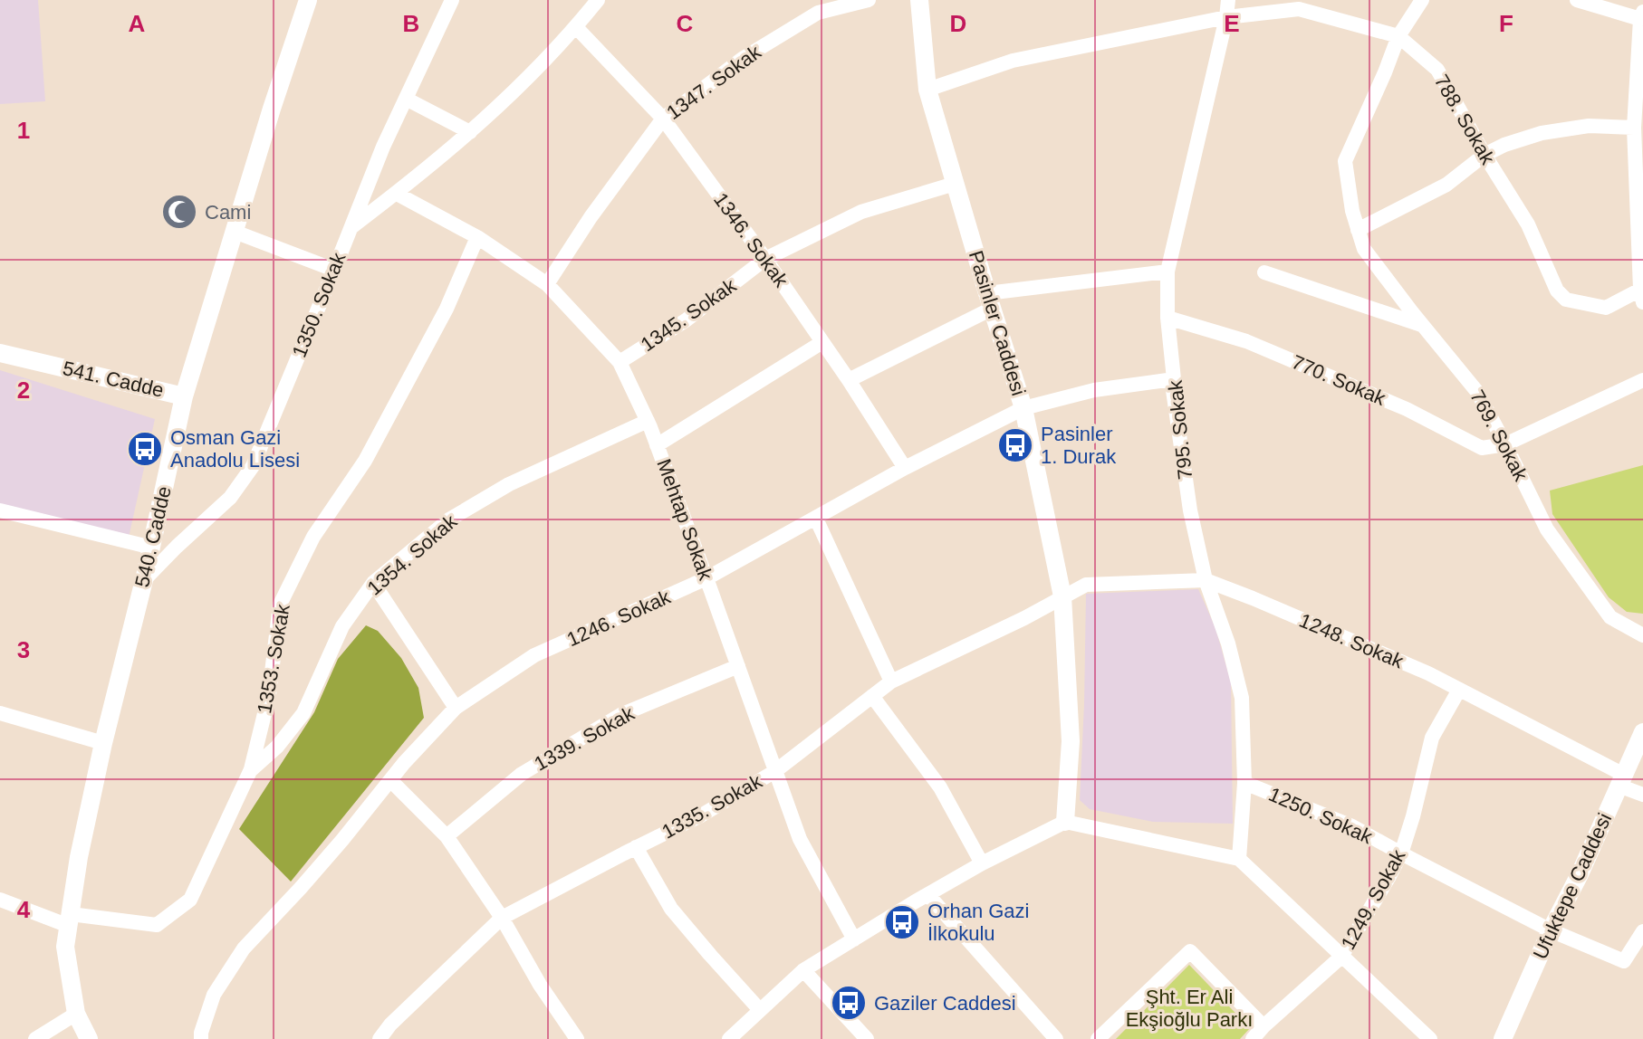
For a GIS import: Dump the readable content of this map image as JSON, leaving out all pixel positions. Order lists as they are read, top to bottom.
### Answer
{
  "streets": {
    "street": [
      "1347. Sokak",
      "788. Sokak",
      "1346. Sokak",
      "1350. Sokak",
      "1345. Sokak",
      "Pasinler Caddesi",
      "541. Cadde",
      "770. Sokak",
      "795. Sokak",
      "769. Sokak",
      "Mehtap Sokak",
      "540. Cadde",
      "1354. Sokak",
      "1246. Sokak",
      "1248. Sokak",
      "1353. Sokak",
      "1339. Sokak",
      "1335. Sokak",
      "1250. Sokak",
      "Ufuktepe Caddesi",
      "1249. Sokak"
    ]
  },
  "crossings": [
    ["1347. Sokak", "1346. Sokak"],
    ["1347. Sokak", "Mehtap Sokak"],
    ["788. Sokak", "Pasinler Caddesi"],
    ["788. Sokak", "795. Sokak"],
    ["788. Sokak", "769. Sokak"],
    ["1346. Sokak", "1345. Sokak"],
    ["1346. Sokak", "1246. Sokak"],
    ["1350. Sokak", "540. Cadde"],
    ["1345. Sokak", "Pasinler Caddesi"],
    ["1345. Sokak", "Mehtap Sokak"],
    ["Pasinler Caddesi", "1246. Sokak"],
    ["Pasinler Caddesi", "1248. Sokak"],
    ["Pasinler Caddesi", "1335. Sokak"],
    ["541. Cadde", "540. Cadde"],
    ["770. Sokak", "795. Sokak"],
    ["770. Sokak", "769. Sokak"],
    ["795. Sokak", "1246. Sokak"],
    ["795. Sokak", "1248. Sokak"],
    ["795. Sokak", "1250. Sokak"],
    ["Mehtap Sokak", "1354. Sokak"],
    ["Mehtap Sokak", "1246. Sokak"],
    ["Mehtap Sokak", "1353. Sokak"],
    ["Mehtap Sokak", "1339. Sokak"],
    ["Mehtap Sokak", "1335. Sokak"],
    ["540. Cadde", "1353. Sokak"],
    ["1354. Sokak", "1353. Sokak"],
    ["1248. Sokak", "1335. Sokak"],
    ["1248. Sokak", "Ufuktepe Caddesi"],
    ["1248. Sokak", "1249. Sokak"],
    ["1250. Sokak", "Ufuktepe Caddesi"],
    ["1250. Sokak", "1249. Sokak"]
  ],
  "parks": ["Şht. Er Ali Ekşioğlu Parkı"],
  "places": {
    "mosque": ["Cami"],
    "bus stop": [
      "Pasinler 1. Durak",
      "Osman Gazi Anadolu Lisesi",
      "Orhan Gazi İlkokulu",
      "Gaziler Caddesi"
    ]
  },
  "grid": {
    "columns": [
      "A",
      "B",
      "C",
      "D",
      "E",
      "F"
    ],
    "rows": [
      "1",
      "2",
      "3",
      "4"
    ]
  }
}
